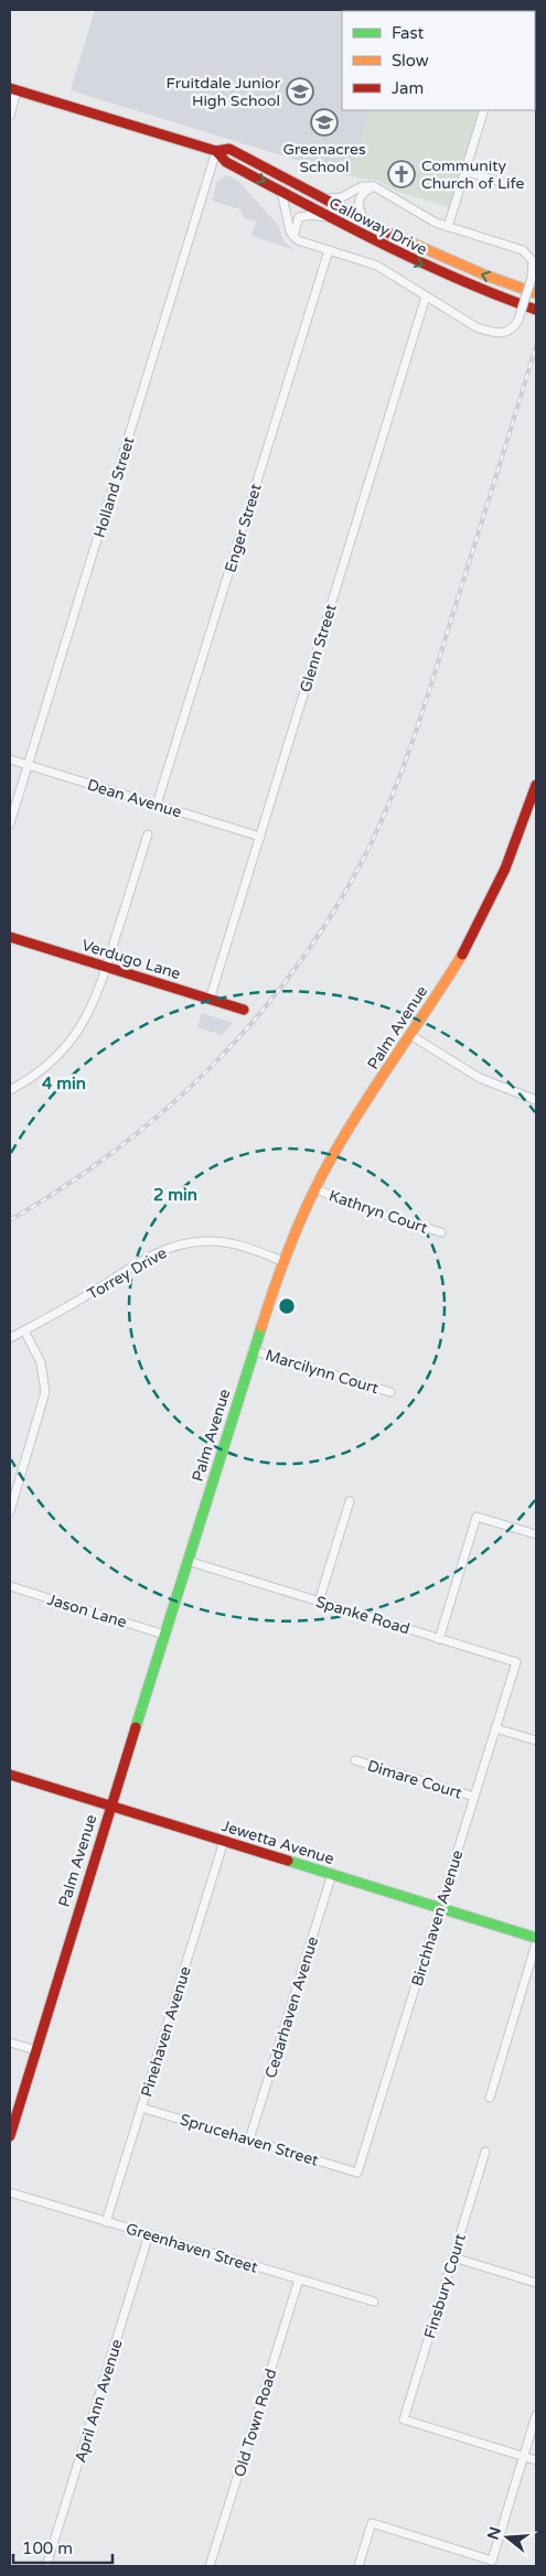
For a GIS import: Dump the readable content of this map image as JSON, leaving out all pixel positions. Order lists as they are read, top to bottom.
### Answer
{
  "streets": {
    "street": [
      "Calloway Drive",
      "Holland Street",
      "Enger Street",
      "Glenn Street",
      "Dean Avenue",
      "Verdugo Lane",
      "Palm Avenue",
      "Kathryn Court",
      "Torrey Drive",
      "Marcilynn Court",
      "Jason Lane",
      "Spanke Road",
      "Dimare Court",
      "Jewetta Avenue",
      "Birchhaven Avenue",
      "Cedarhaven Avenue",
      "Pinehaven Avenue",
      "Sprucehaven Street",
      "Greenhaven Street",
      "Finsbury Court",
      "April Ann Avenue",
      "Old Town Road"
    ]
  },
  "crossings": [
    ["Calloway Drive", "Holland Street"],
    ["Holland Street", "Dean Avenue"],
    ["Enger Street", "Dean Avenue"],
    ["Glenn Street", "Dean Avenue"],
    ["Glenn Street", "Verdugo Lane"],
    ["Palm Avenue", "Kathryn Court"],
    ["Palm Avenue", "Torrey Drive"],
    ["Palm Avenue", "Marcilynn Court"],
    ["Palm Avenue", "Jason Lane"],
    ["Palm Avenue", "Spanke Road"],
    ["Palm Avenue", "Jewetta Avenue"],
    ["Spanke Road", "Birchhaven Avenue"],
    ["Dimare Court", "Birchhaven Avenue"],
    ["Jewetta Avenue", "Birchhaven Avenue"],
    ["Jewetta Avenue", "Cedarhaven Avenue"],
    ["Jewetta Avenue", "Pinehaven Avenue"],
    ["Birchhaven Avenue", "Sprucehaven Street"],
    ["Cedarhaven Avenue", "Sprucehaven Street"],
    ["Pinehaven Avenue", "Sprucehaven Street"],
    ["Pinehaven Avenue", "Greenhaven Street"],
    ["Greenhaven Street", "April Ann Avenue"],
    ["Greenhaven Street", "Old Town Road"]
  ],
  "places": {
    "school or university": ["Fruitdale Junior High School", "Greenacres School"],
    "church": ["Community Church of Life"]
  },
  "legend": ["Fast", "Slow", "Jam"],
  "scale_bar": "100 m",
  "north": "left",
  "rings": ["4 min", "2 min"]
}
